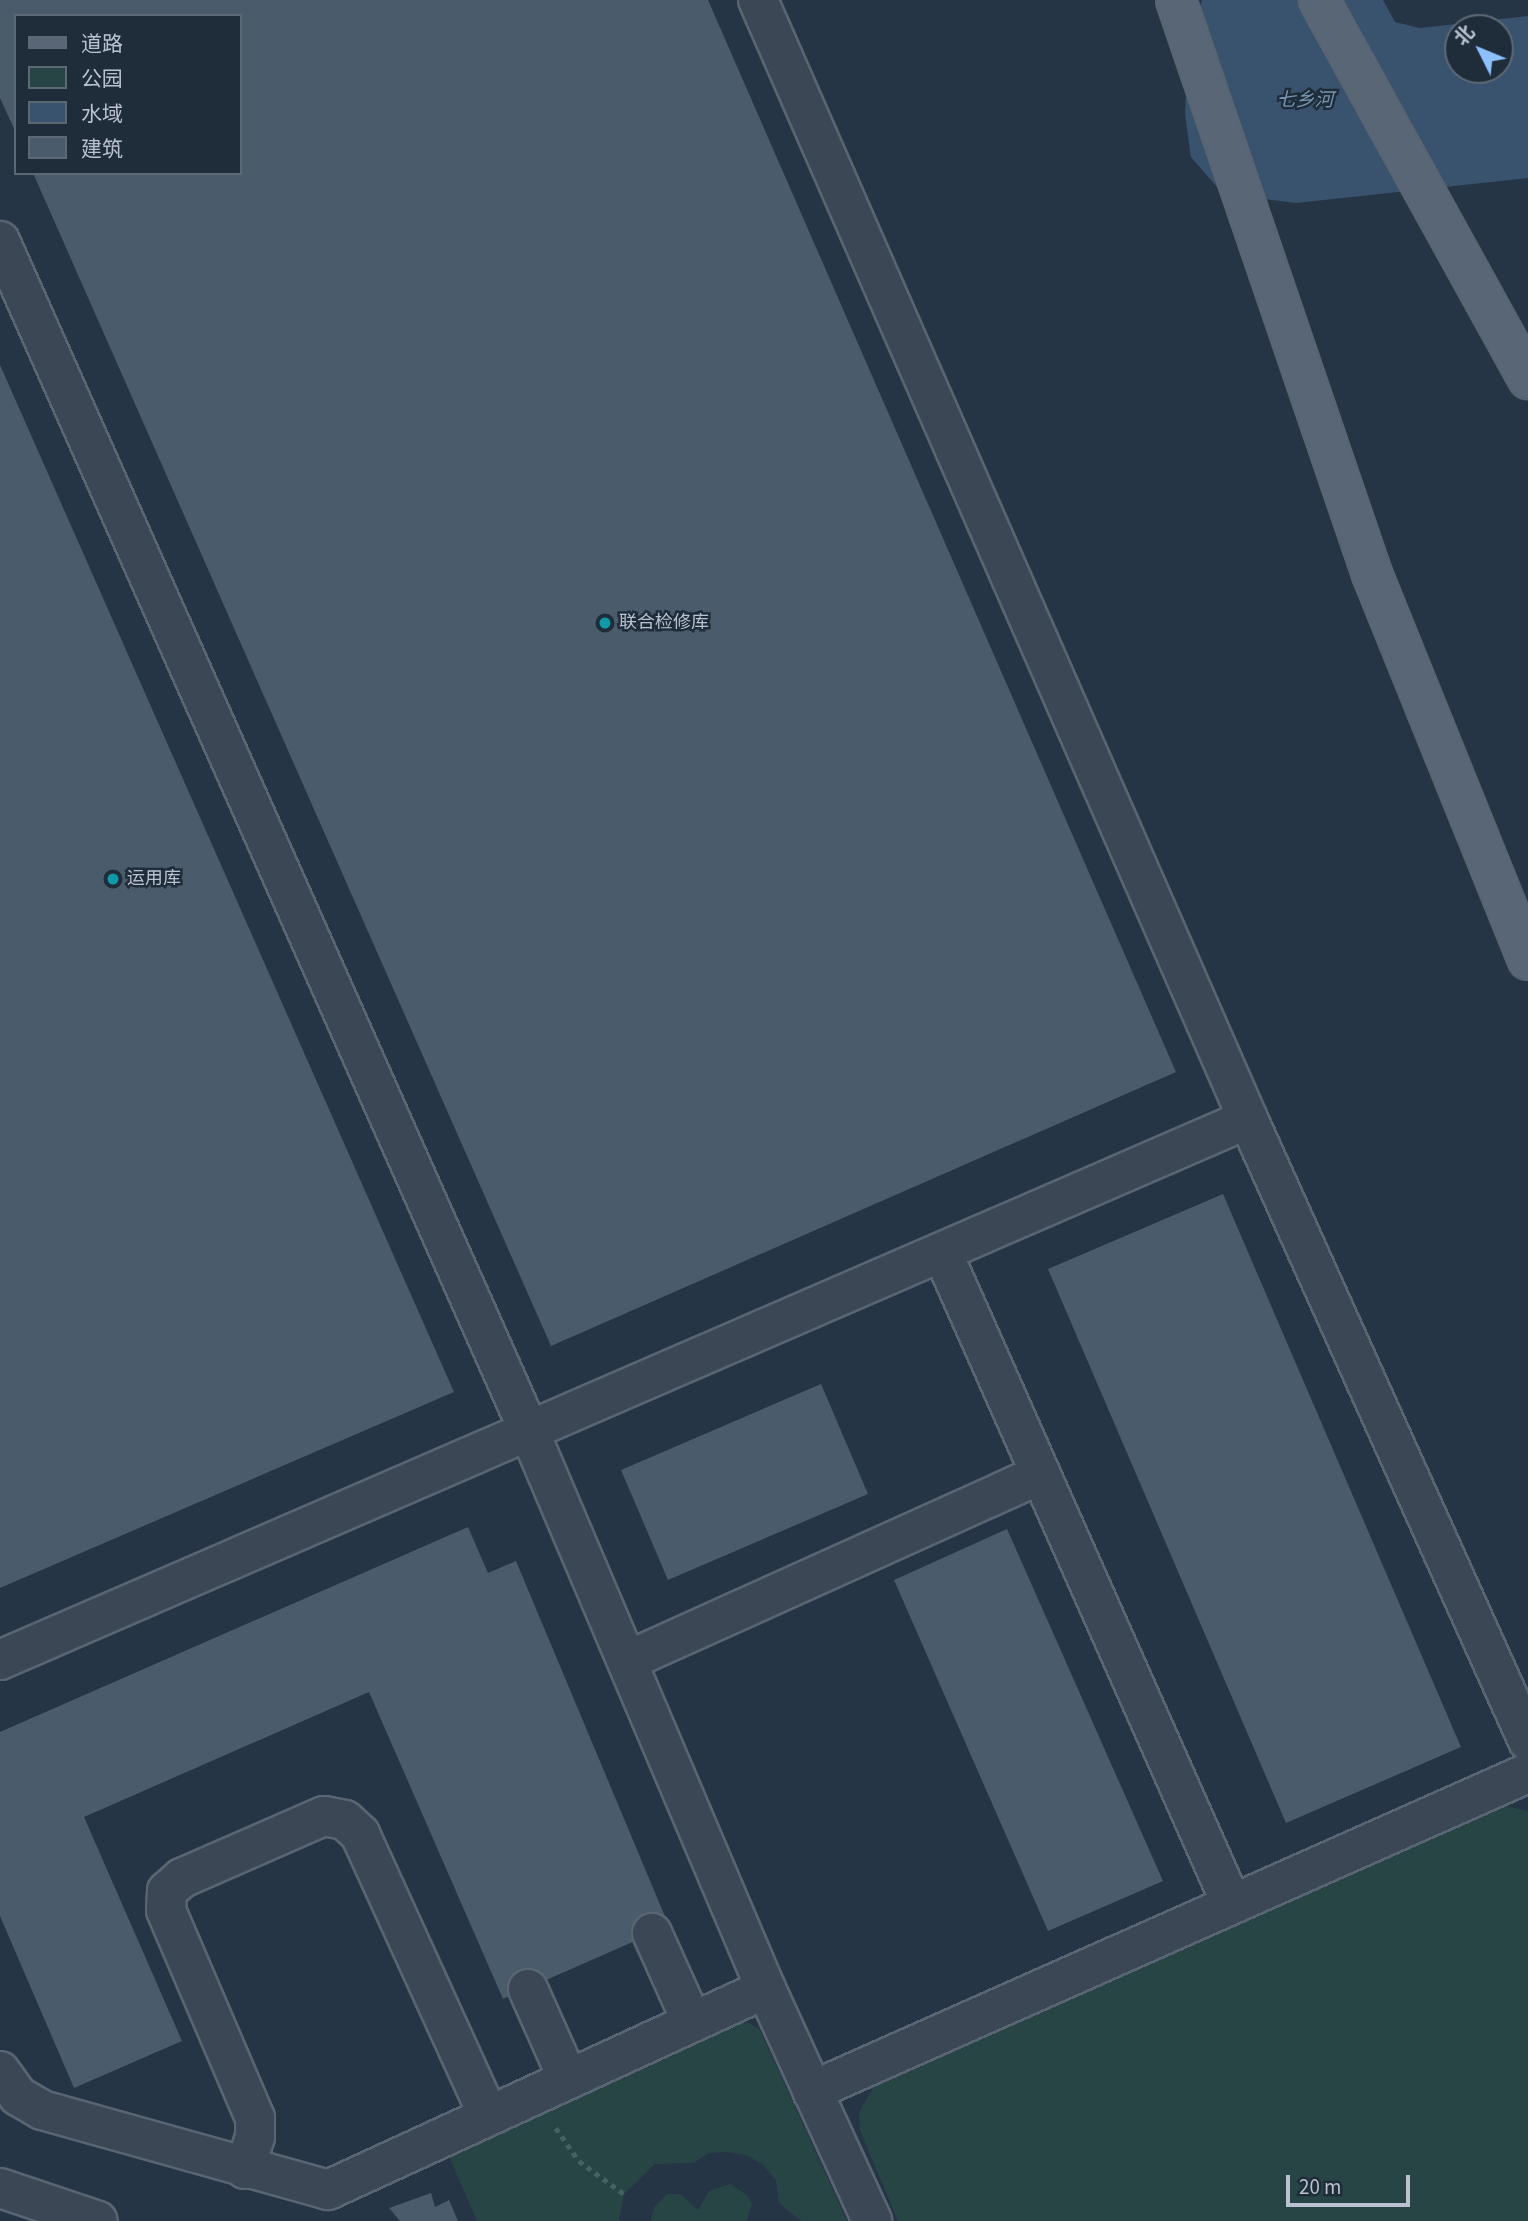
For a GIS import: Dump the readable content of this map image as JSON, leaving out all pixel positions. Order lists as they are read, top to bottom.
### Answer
{
  "water": ["七乡河"],
  "places": ["联合检修库", "运用库"],
  "legend": [
    "道路",
    "公园",
    "水域",
    "建筑"
  ],
  "scale_bar": "20 m",
  "north": "top left"
}
